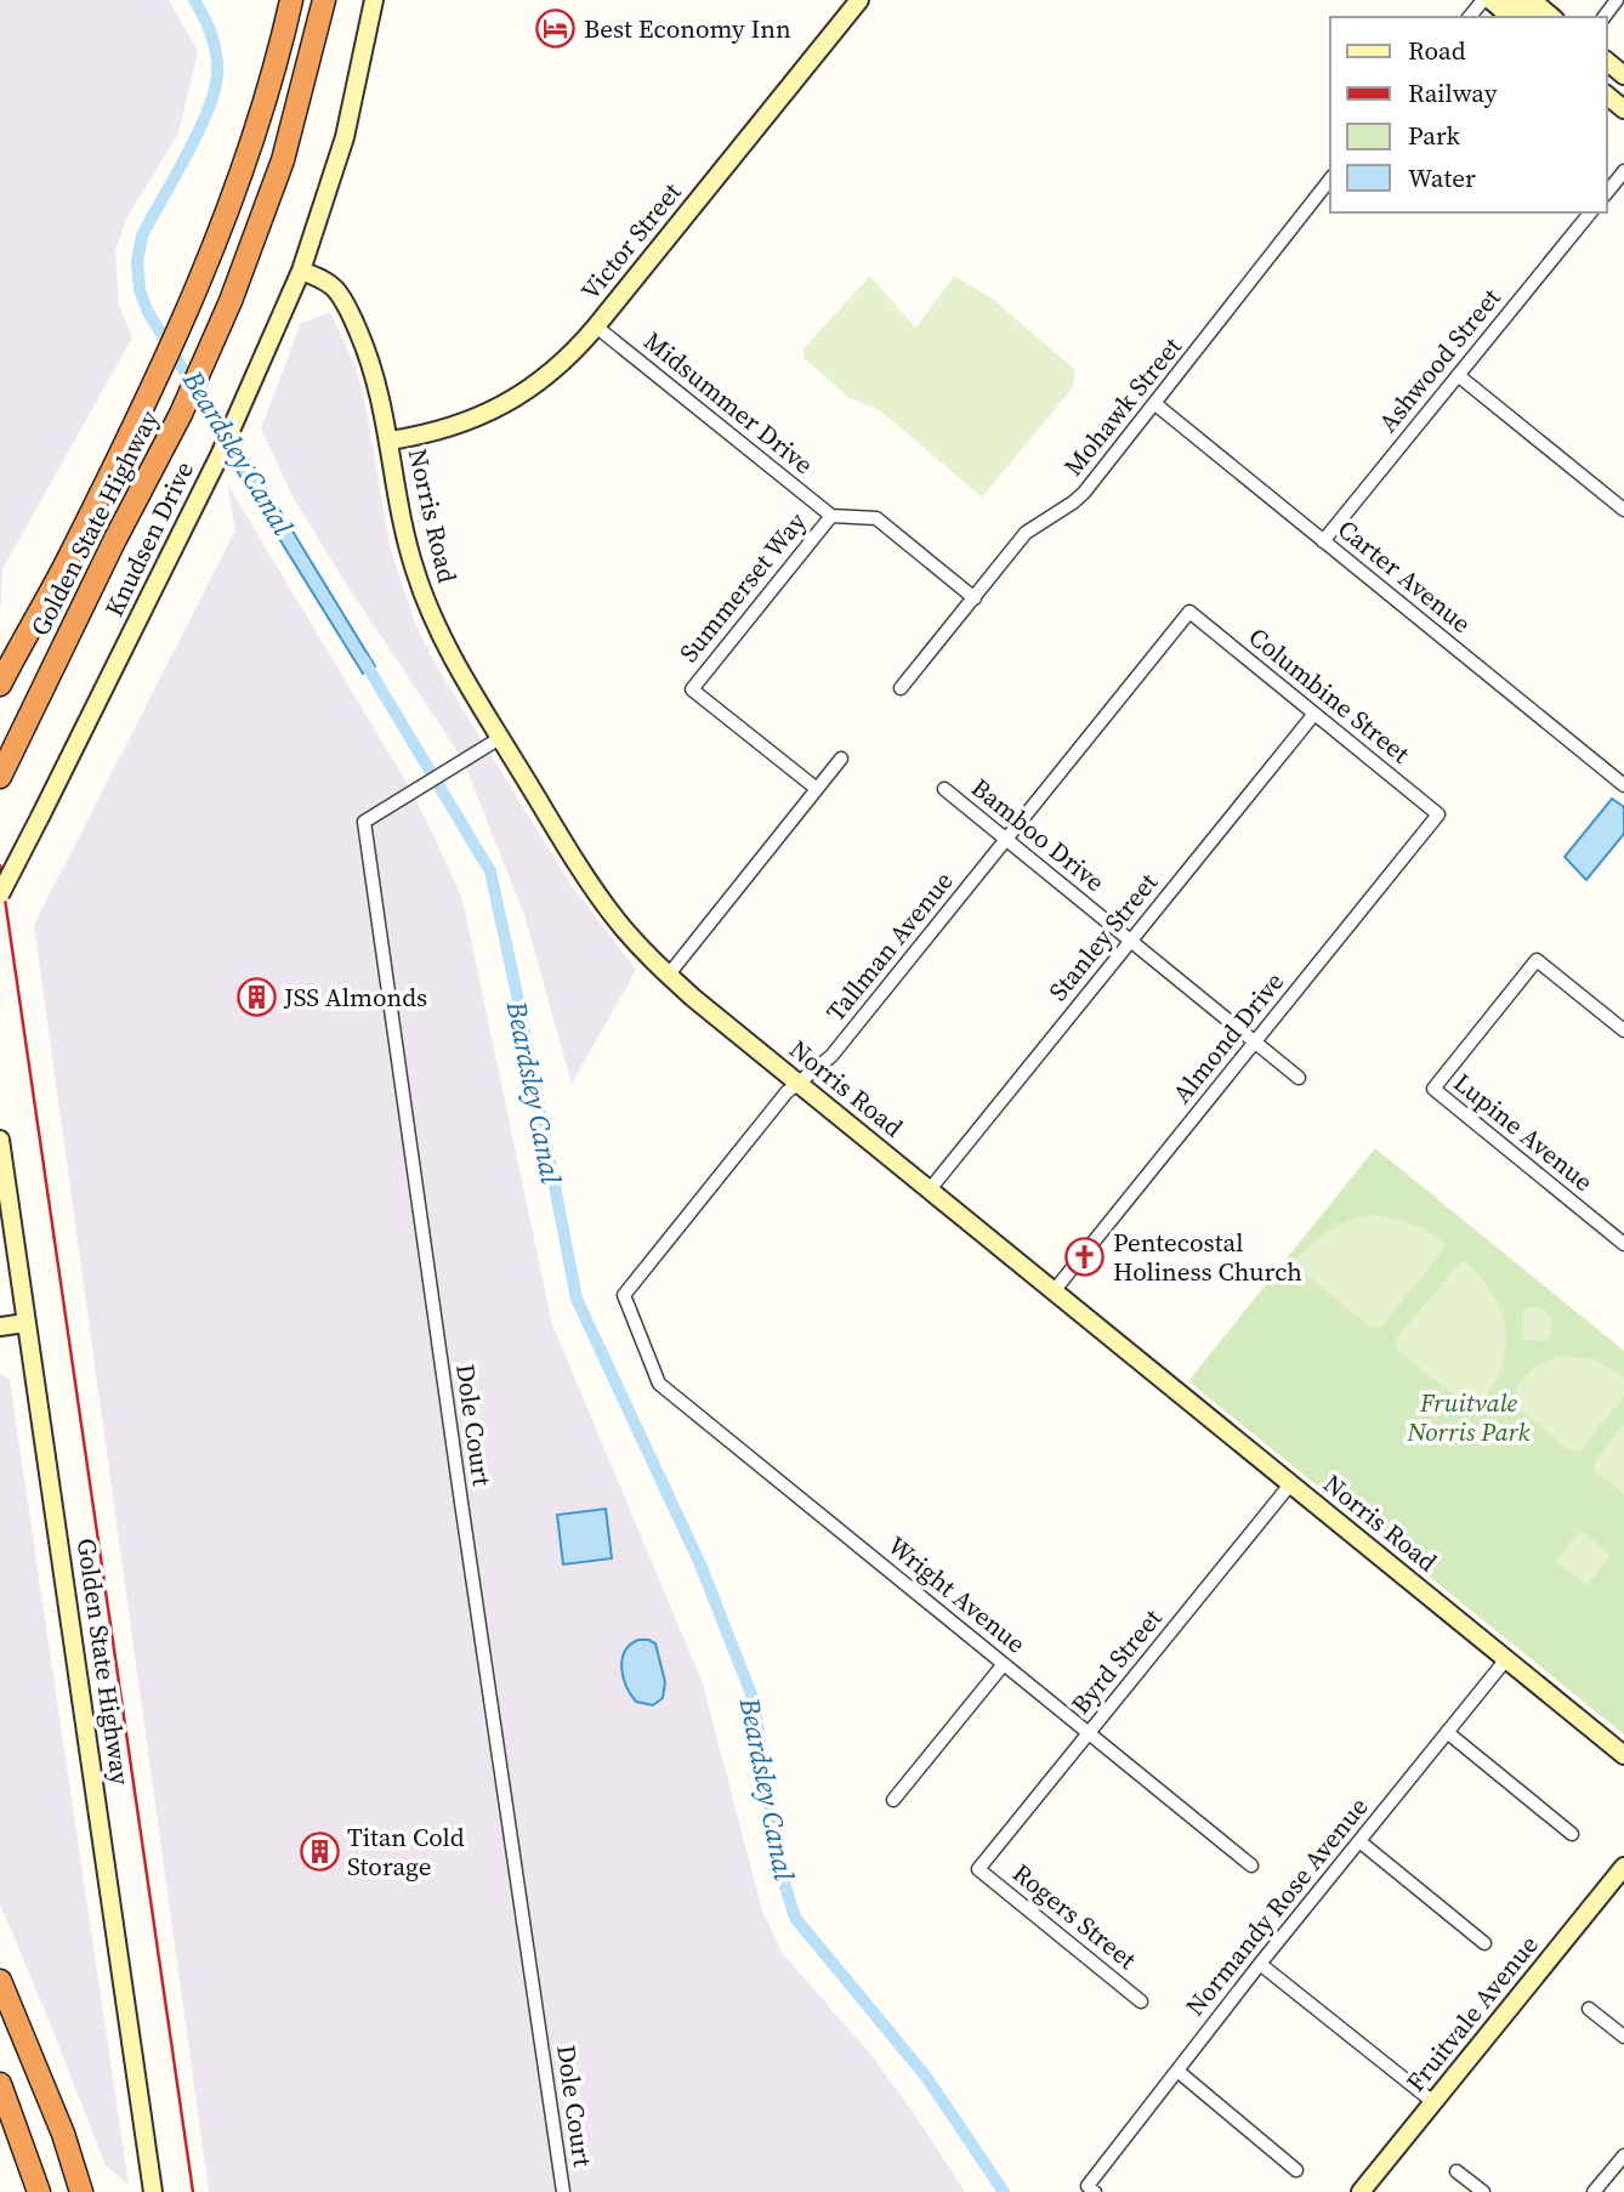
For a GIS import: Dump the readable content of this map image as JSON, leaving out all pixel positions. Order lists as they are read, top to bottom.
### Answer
{
  "streets": {
    "highway": ["Golden State Highway"],
    "street": [
      "Victor Street",
      "Ashwood Street",
      "Midsummer Drive",
      "Mohawk Street",
      "Norris Road",
      "Knudsen Drive",
      "Carter Avenue",
      "Summerset Way",
      "Columbine Street",
      "Bamboo Drive",
      "Stanley Street",
      "Tallman Avenue",
      "Almond Drive",
      "Lupine Avenue",
      "Dole Court",
      "Wright Avenue",
      "Byrd Street",
      "Normandy Rose Avenue",
      "Rogers Street",
      "Fruitvale Avenue"
    ]
  },
  "crossings": [
    ["Victor Street", "Midsummer Drive"],
    ["Victor Street", "Norris Road"],
    ["Ashwood Street", "Carter Avenue"],
    ["Midsummer Drive", "Summerset Way"],
    ["Mohawk Street", "Carter Avenue"],
    ["Norris Road", "Knudsen Drive"],
    ["Norris Road", "Stanley Street"],
    ["Norris Road", "Tallman Avenue"],
    ["Norris Road", "Almond Drive"],
    ["Norris Road", "Dole Court"],
    ["Norris Road", "Byrd Street"],
    ["Norris Road", "Normandy Rose Avenue"],
    ["Columbine Street", "Stanley Street"],
    ["Columbine Street", "Tallman Avenue"],
    ["Columbine Street", "Almond Drive"],
    ["Bamboo Drive", "Stanley Street"],
    ["Bamboo Drive", "Tallman Avenue"],
    ["Bamboo Drive", "Almond Drive"],
    ["Tallman Avenue", "Wright Avenue"],
    ["Wright Avenue", "Byrd Street"],
    ["Byrd Street", "Rogers Street"]
  ],
  "water": ["Beardsley Canal"],
  "parks": ["Fruitvale Norris Park"],
  "places": {
    "hotel": ["Best Economy Inn"],
    "building": ["JSS Almonds", "Titan Cold Storage"],
    "church": ["Pentecostal Holiness Church"]
  },
  "legend": [
    "Road",
    "Railway",
    "Park",
    "Water"
  ]
}
